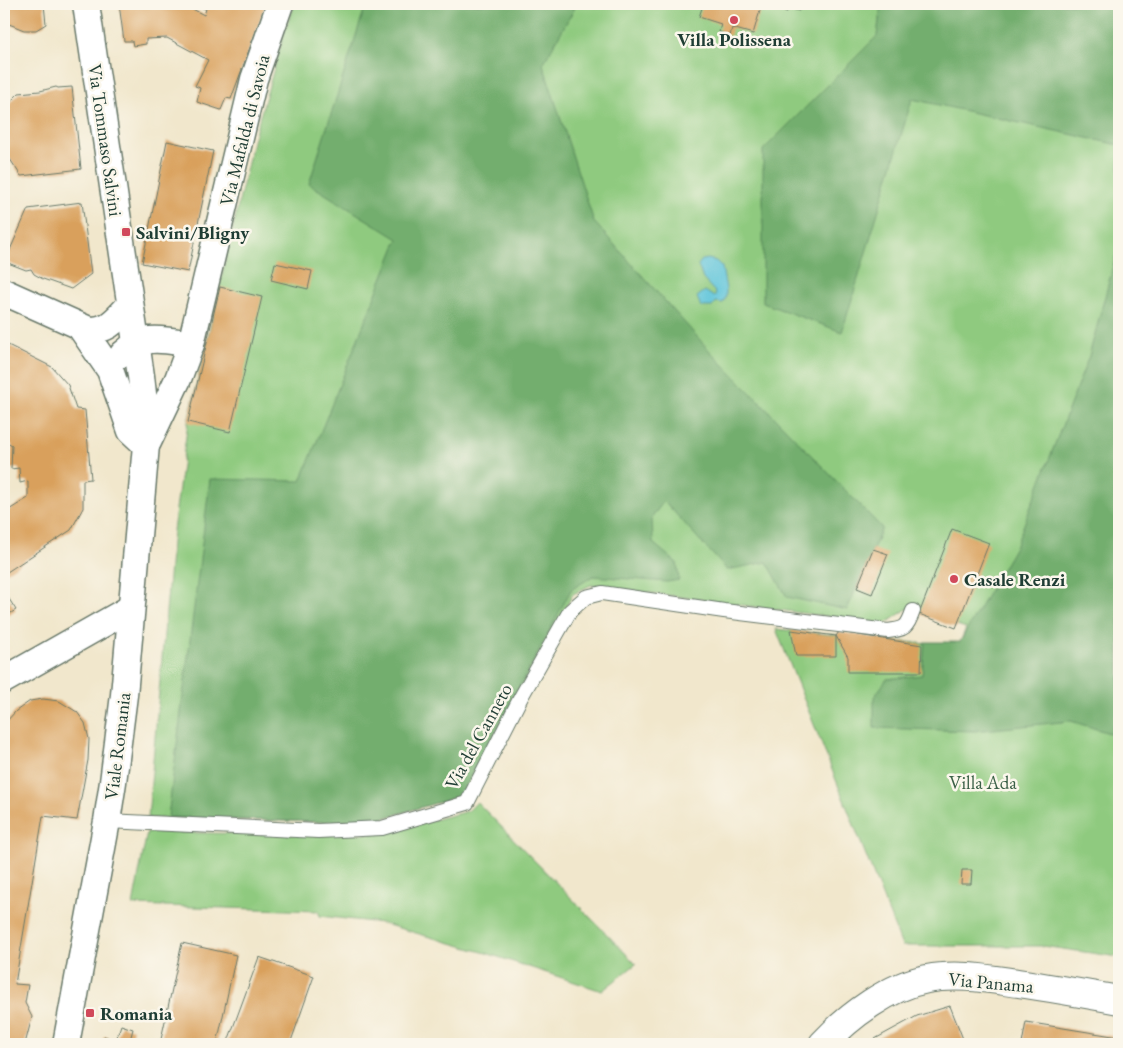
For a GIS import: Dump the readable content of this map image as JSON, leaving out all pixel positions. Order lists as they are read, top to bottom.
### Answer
{
  "streets": {
    "street": [
      "Via Mafalda di Savoia",
      "Via Tommaso Salvini",
      "Viale Romania",
      "Via Panama"
    ],
    "lane": ["Via del Canneto"]
  },
  "crossings": [
    ["Via Mafalda di Savoia", "Via Tommaso Salvini"],
    ["Via Mafalda di Savoia", "Viale Romania"],
    ["Via Tommaso Salvini", "Viale Romania"],
    ["Via del Canneto", "Viale Romania"]
  ],
  "parks": ["Villa Ada"],
  "places": {
    "other": ["Villa Polissena", "Casale Renzi"],
    "transit": ["Salvini/Bligny", "Romania"]
  }
}
